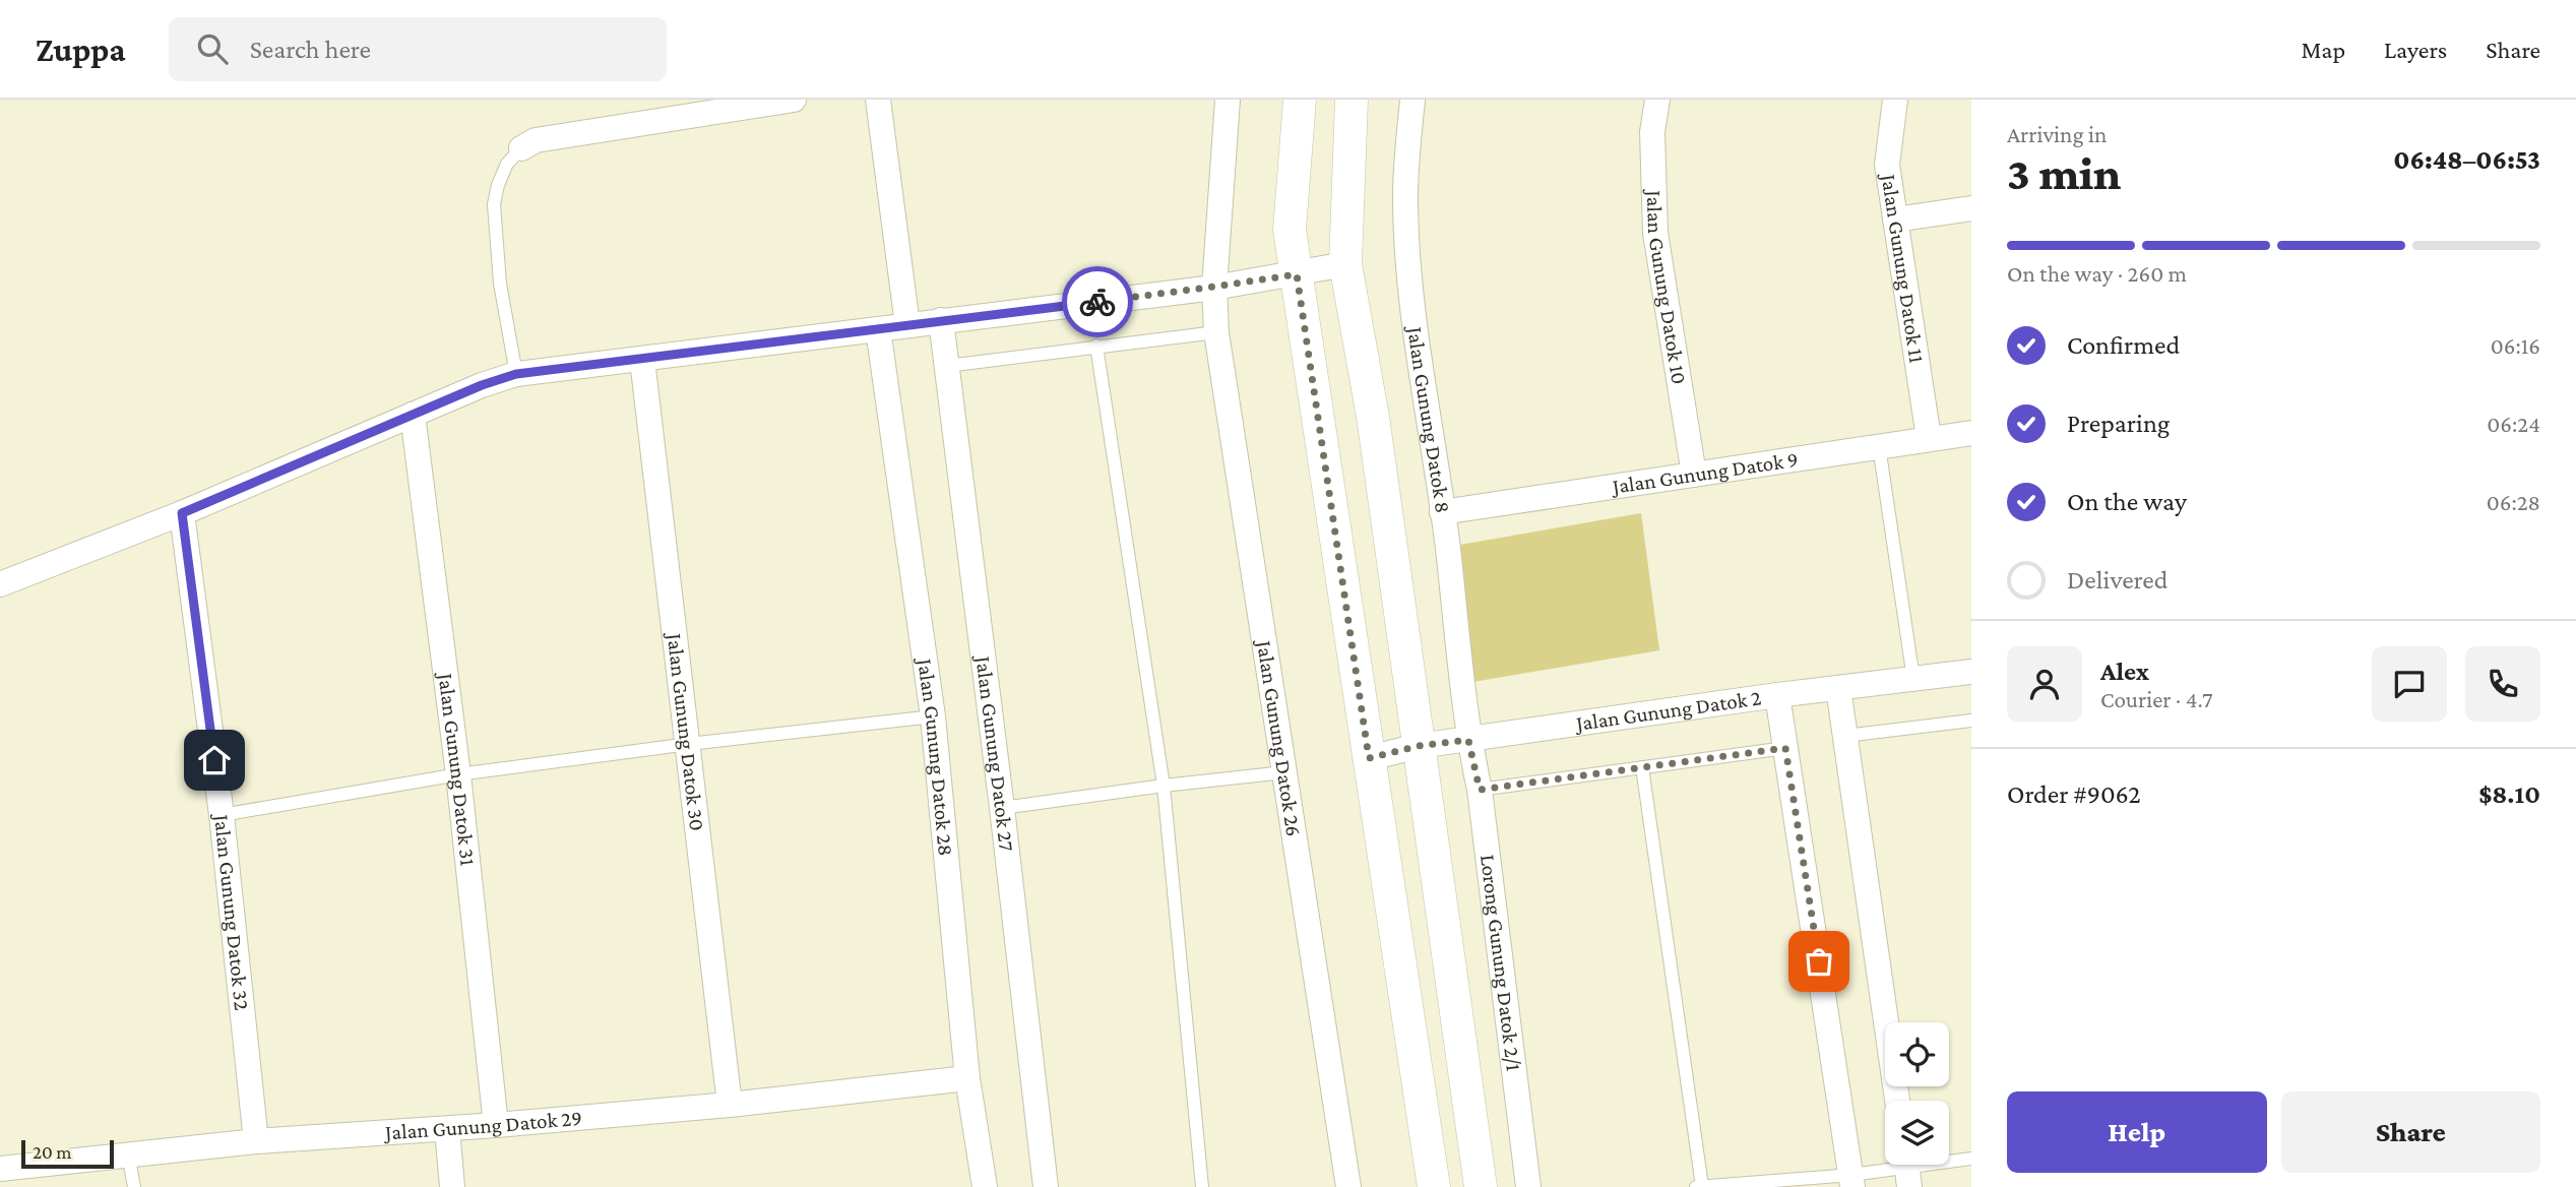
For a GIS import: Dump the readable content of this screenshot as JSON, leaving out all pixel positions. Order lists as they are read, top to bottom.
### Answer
{
  "streets": {
    "street": [
      "Jalan Gunung Datok 11",
      "Jalan Gunung Datok 10",
      "Jalan Gunung Datok 8",
      "Jalan Gunung Datok 9",
      "Jalan Gunung Datok 2",
      "Jalan Gunung Datok 30",
      "Jalan Gunung Datok 26",
      "Jalan Gunung Datok 27",
      "Jalan Gunung Datok 28",
      "Jalan Gunung Datok 31",
      "Jalan Gunung Datok 32",
      "Lorong Gunung Datok 2/1",
      "Jalan Gunung Datok 29"
    ]
  },
  "crossings": [
    ["Jalan Gunung Datok 11", "Jalan Gunung Datok 9"],
    ["Jalan Gunung Datok 10", "Jalan Gunung Datok 9"],
    ["Jalan Gunung Datok 8", "Jalan Gunung Datok 9"],
    ["Jalan Gunung Datok 8", "Jalan Gunung Datok 2"],
    ["Jalan Gunung Datok 8", "Lorong Gunung Datok 2/1"],
    ["Jalan Gunung Datok 2", "Lorong Gunung Datok 2/1"],
    ["Jalan Gunung Datok 30", "Jalan Gunung Datok 29"],
    ["Jalan Gunung Datok 28", "Jalan Gunung Datok 29"],
    ["Jalan Gunung Datok 31", "Jalan Gunung Datok 29"],
    ["Jalan Gunung Datok 32", "Jalan Gunung Datok 29"]
  ],
  "scale_bar": "20 m",
  "page": {
    "header": "Zuppa",
    "search": "Search here",
    "nav": ["Map", "Layers", "Share"],
    "heading": ["3 min", "Arriving in", "06:48–06:53"],
    "panel": [
      "Alex",
      "Courier · 4.7",
      "Order #9062",
      "$8.10"
    ],
    "bar": "On the way · 260 m",
    "list": [
      ["Confirmed", "06:16"],
      ["Preparing", "06:24"],
      ["On the way", "06:28"],
      "Delivered"
    ],
    "buttons": ["Help", "Share"],
    "scale": "20 m"
  }
}
